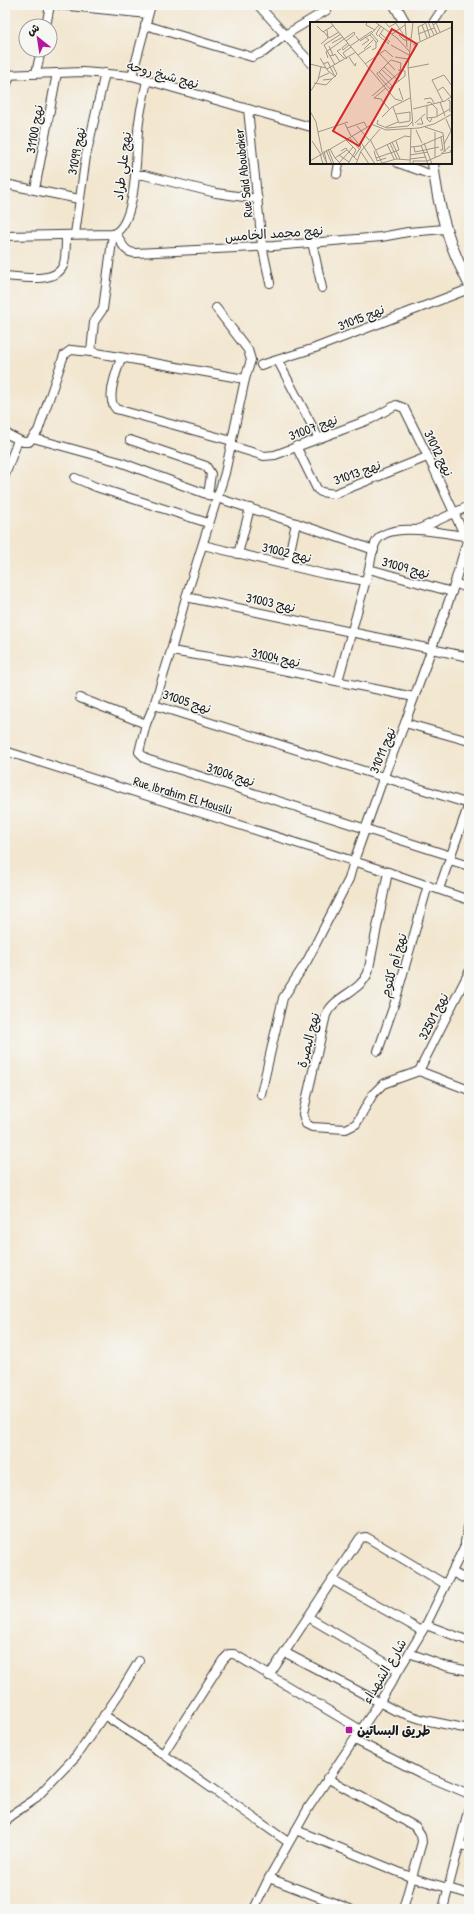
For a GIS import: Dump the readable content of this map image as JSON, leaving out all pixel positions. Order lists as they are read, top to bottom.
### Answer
{
  "streets": {
    "street": [
      "نهج شيخ روحه",
      "نهج 31100",
      "نهج 31099",
      "نهج علي طراد",
      "Rue Said Aboubaker",
      "نهج محمد الخامس",
      "نهج 31015",
      "نهج 31007",
      "نهج 31012",
      "نهج 31013",
      "نهج 31002",
      "نهج 31009",
      "نهج 31003",
      "نهج 31004",
      "نهج 31005",
      "نهج 31011",
      "نهج 31006",
      "Rue Ibrahim El Mousili",
      "نهج أم كلثوم",
      "نهج 32501",
      "نهج البصرة",
      "شارع الشهداء"
    ]
  },
  "crossings": [
    ["نهج شيخ روحه", "نهج 31100"],
    ["نهج شيخ روحه", "نهج 31099"],
    ["نهج شيخ روحه", "نهج علي طراد"],
    ["نهج شيخ روحه", "Rue Said Aboubaker"],
    ["نهج علي طراد", "نهج محمد الخامس"],
    ["Rue Said Aboubaker", "نهج محمد الخامس"],
    ["نهج 31007", "نهج 31012"],
    ["نهج 31007", "نهج 31013"],
    ["نهج 31012", "نهج 31013"],
    ["نهج 31003", "نهج 31005"],
    ["نهج 31003", "نهج 31011"],
    ["نهج 31004", "نهج 31005"],
    ["نهج 31004", "نهج 31011"],
    ["نهج 31005", "نهج 31011"],
    ["نهج 31005", "نهج 31006"],
    ["نهج 31011", "نهج 31006"],
    ["نهج 31011", "Rue Ibrahim El Mousili"],
    ["Rue Ibrahim El Mousili", "نهج أم كلثوم"],
    ["Rue Ibrahim El Mousili", "نهج البصرة"],
    ["نهج 32501", "نهج البصرة"]
  ],
  "places": {
    "transit": ["طريق البساتين"]
  },
  "north": "top left"
}
